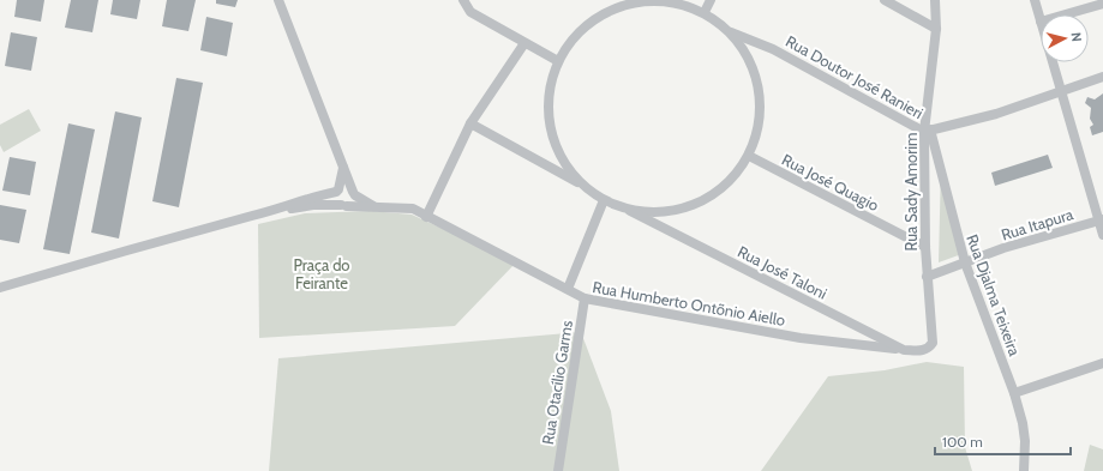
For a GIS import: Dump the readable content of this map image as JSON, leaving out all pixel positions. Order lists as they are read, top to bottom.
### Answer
{
  "streets": {
    "street": [
      "Rua Doutor José Ranieri",
      "Rua José Quagio",
      "Rua Sady Amorim",
      "Rua Itapura",
      "Rua José Taloni",
      "Rua Djalma Teixeira",
      "Rua Humberto Ontõnio Aiello",
      "Rua Otacílio Garms"
    ]
  },
  "crossings": [
    ["Rua Doutor José Ranieri", "Rua Sady Amorim"],
    ["Rua Doutor José Ranieri", "Rua Djalma Teixeira"],
    ["Rua José Quagio", "Rua Sady Amorim"],
    ["Rua Sady Amorim", "Rua Itapura"],
    ["Rua Sady Amorim", "Rua José Taloni"],
    ["Rua Sady Amorim", "Rua Djalma Teixeira"],
    ["Rua Itapura", "Rua Djalma Teixeira"],
    ["Rua José Taloni", "Rua Humberto Ontõnio Aiello"],
    ["Rua Humberto Ontõnio Aiello", "Rua Otacílio Garms"]
  ],
  "parks": ["Praça do Feirante"],
  "scale_bar": "100 m",
  "north": "right"
}
